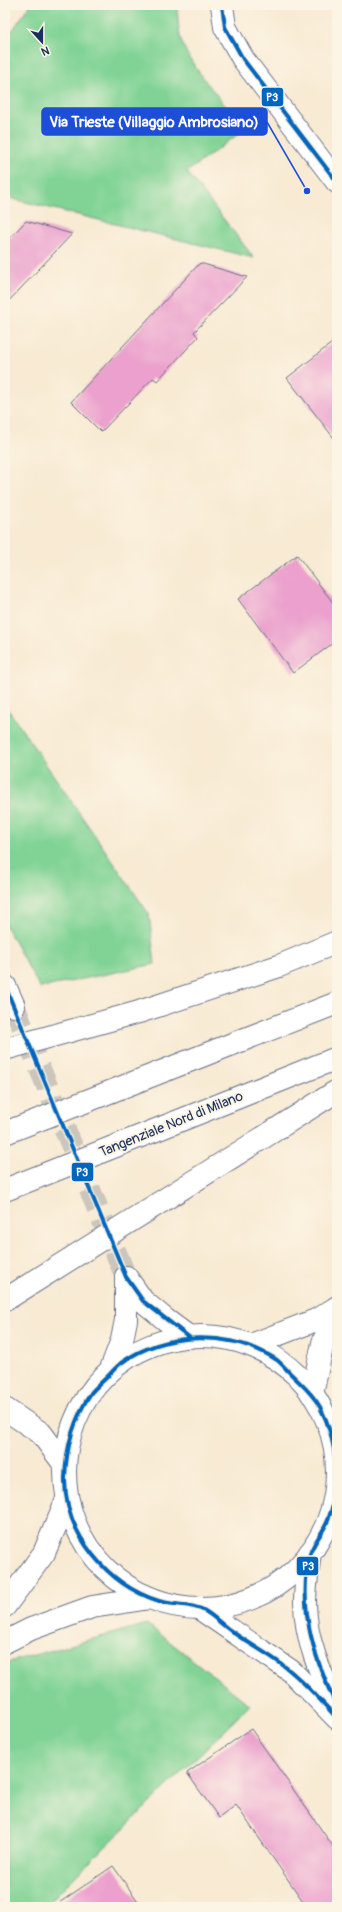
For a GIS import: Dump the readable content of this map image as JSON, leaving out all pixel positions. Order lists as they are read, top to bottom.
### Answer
{
  "streets": {
    "main road": ["Tangenziale Nord di Milano"]
  },
  "places": ["Via Trieste (Villaggio Ambrosiano)"],
  "lines": ["transit line P3"],
  "north": "bottom"
}
